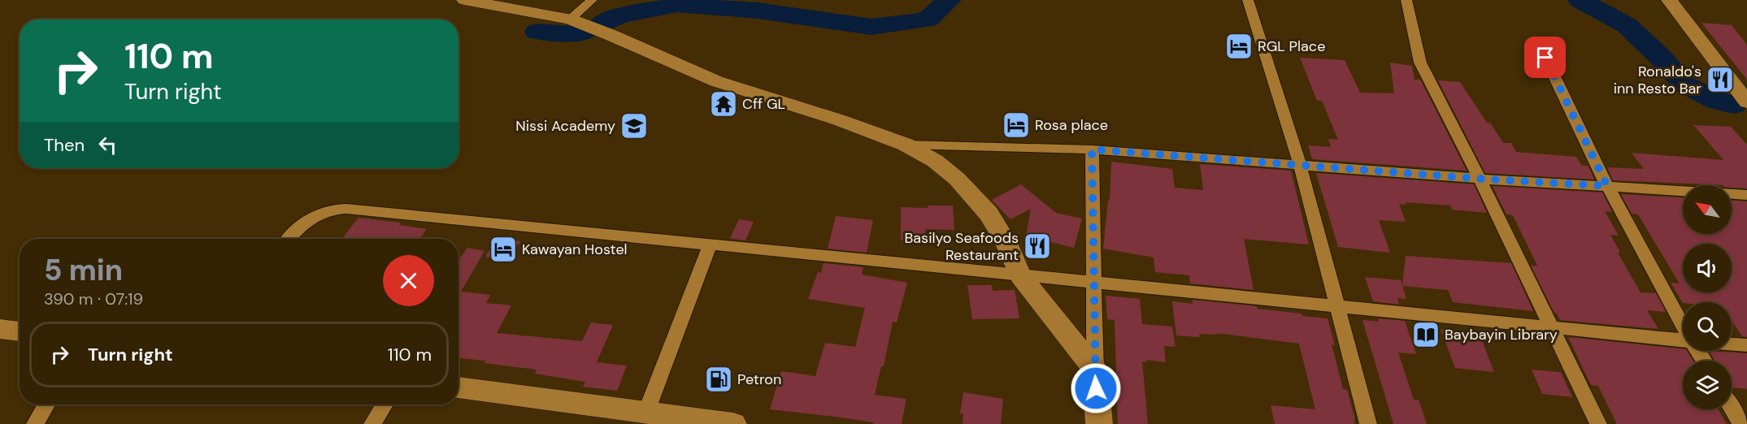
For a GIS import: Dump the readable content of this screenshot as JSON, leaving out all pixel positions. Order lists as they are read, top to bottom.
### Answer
{
  "places": {
    "hotel": ["RGL Place", "Rosa place", "Kawayan Hostel"],
    "restaurant": ["Ronaldo's inn Resto Bar", "Basilyo Seafoods Restaurant"],
    "temple": ["Cff GL"],
    "school or university": ["Nissi Academy"],
    "library": ["Baybayin Library"],
    "fuel station": ["Petron"]
  },
  "north": "top left",
  "page": {
    "turn": ["110 m", "Turn right"],
    "then": "Then",
    "heading": ["5 min", "390 m · 07:19"],
    "list": [
      {
        "name": "Turn right",
        "value": "110 m"
      }
    ]
  }
}
